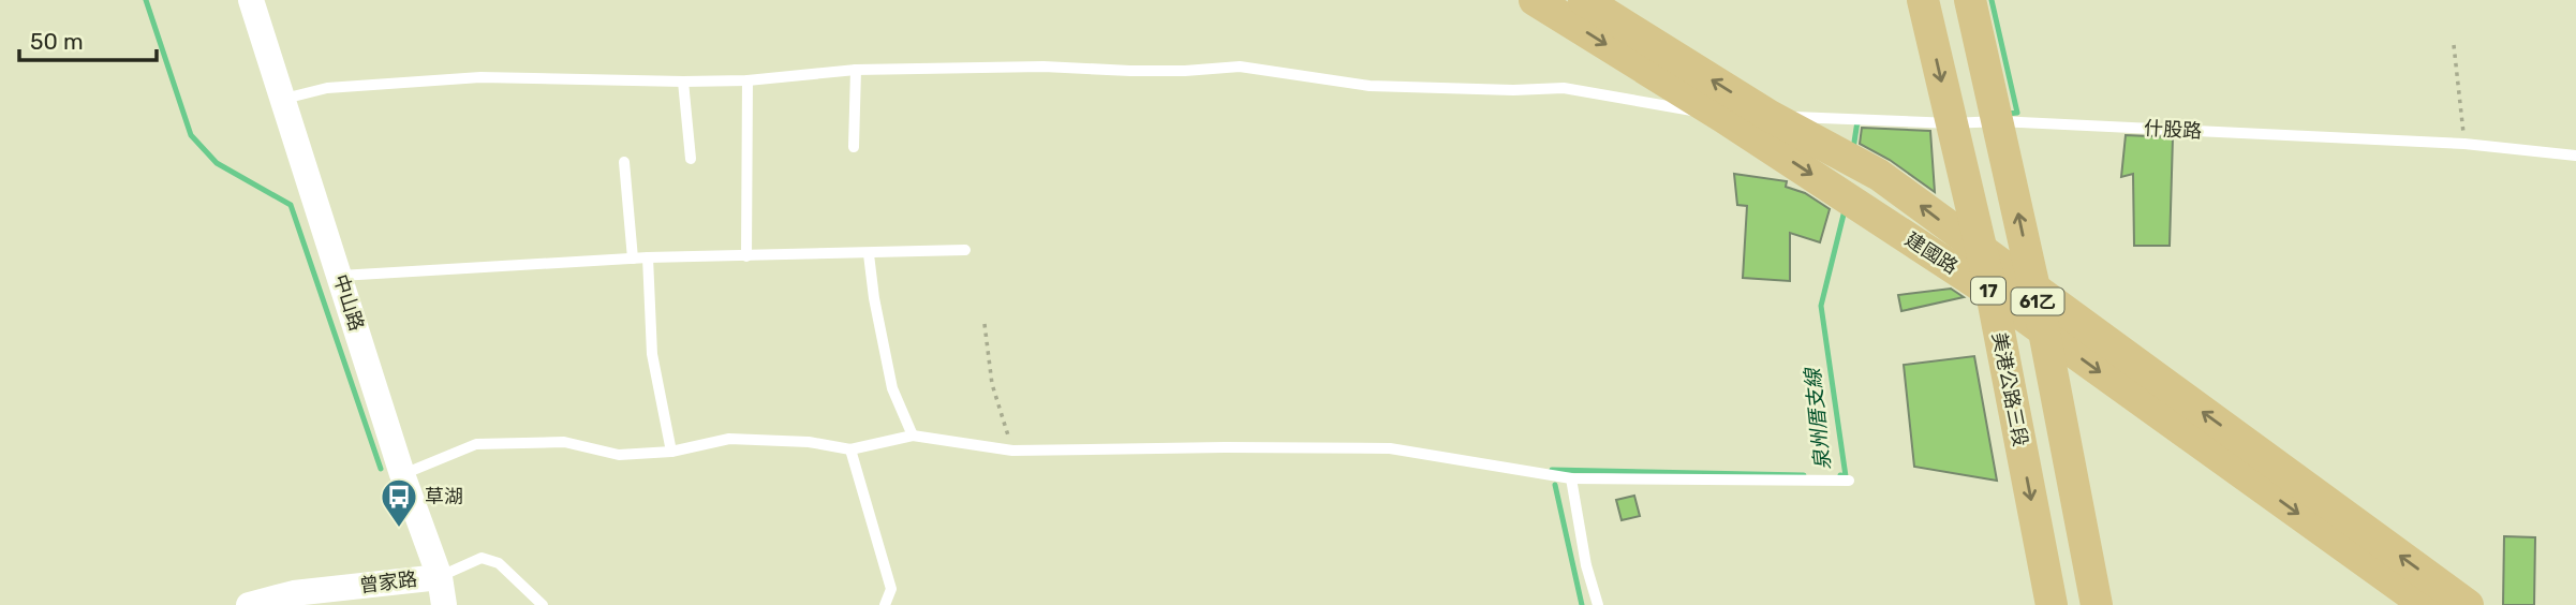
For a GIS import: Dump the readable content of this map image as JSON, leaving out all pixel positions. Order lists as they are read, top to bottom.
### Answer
{
  "streets": {
    "main road": [
      "建國路",
      "17",
      "61乙",
      "美港公路三段"
    ],
    "street": ["中山路", "曾家路"],
    "lane": ["什股路"]
  },
  "crossings": [
    ["什股路", "建國路"],
    ["什股路", "61乙"],
    ["什股路", "中山路"],
    ["什股路", "美港公路三段"],
    ["建國路", "61乙"],
    ["建國路", "美港公路三段"],
    ["中山路", "曾家路"]
  ],
  "water": ["泉州厝支線"],
  "places": {
    "bus stop": ["草湖"]
  },
  "scale_bar": "50 m"
}
